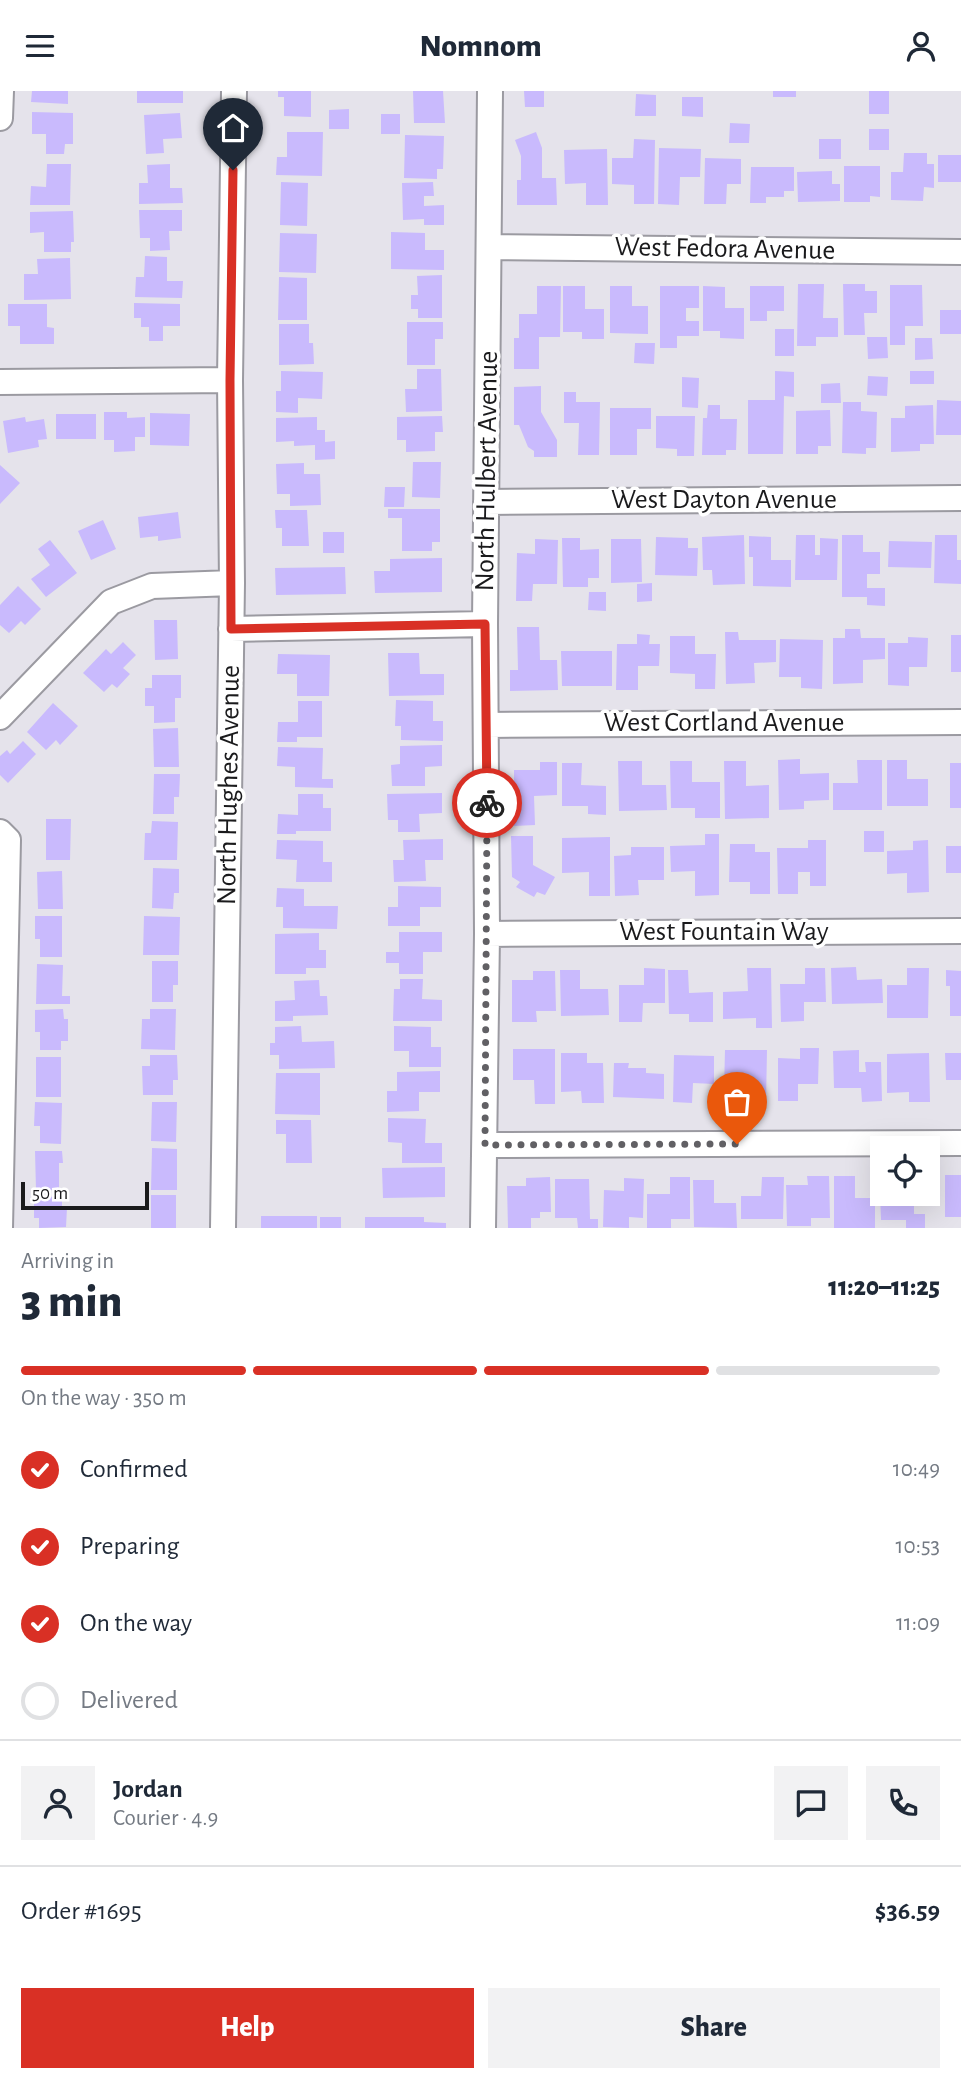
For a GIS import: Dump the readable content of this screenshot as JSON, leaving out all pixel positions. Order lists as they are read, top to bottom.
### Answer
{
  "streets": {
    "street": [
      "West Fedora Avenue",
      "North Hulbert Avenue",
      "West Dayton Avenue",
      "West Cortland Avenue",
      "North Hughes Avenue",
      "West Fountain Way"
    ]
  },
  "crossings": [
    ["West Fedora Avenue", "North Hulbert Avenue"],
    ["North Hulbert Avenue", "West Dayton Avenue"],
    ["North Hulbert Avenue", "West Cortland Avenue"],
    ["North Hulbert Avenue", "West Fountain Way"]
  ],
  "scale_bar": "50 m",
  "page": {
    "header": "Nomnom",
    "scale": "50 m",
    "heading": ["3 min", "Arriving in", "11:20–11:25"],
    "panel": [
      "Jordan",
      "Courier · 4.9",
      "Order #1695",
      "$36.59"
    ],
    "bar": "On the way · 350 m",
    "list": [
      ["Confirmed", "10:49"],
      ["Preparing", "10:53"],
      ["On the way", "11:09"],
      "Delivered"
    ],
    "buttons": ["Help", "Share"]
  }
}
